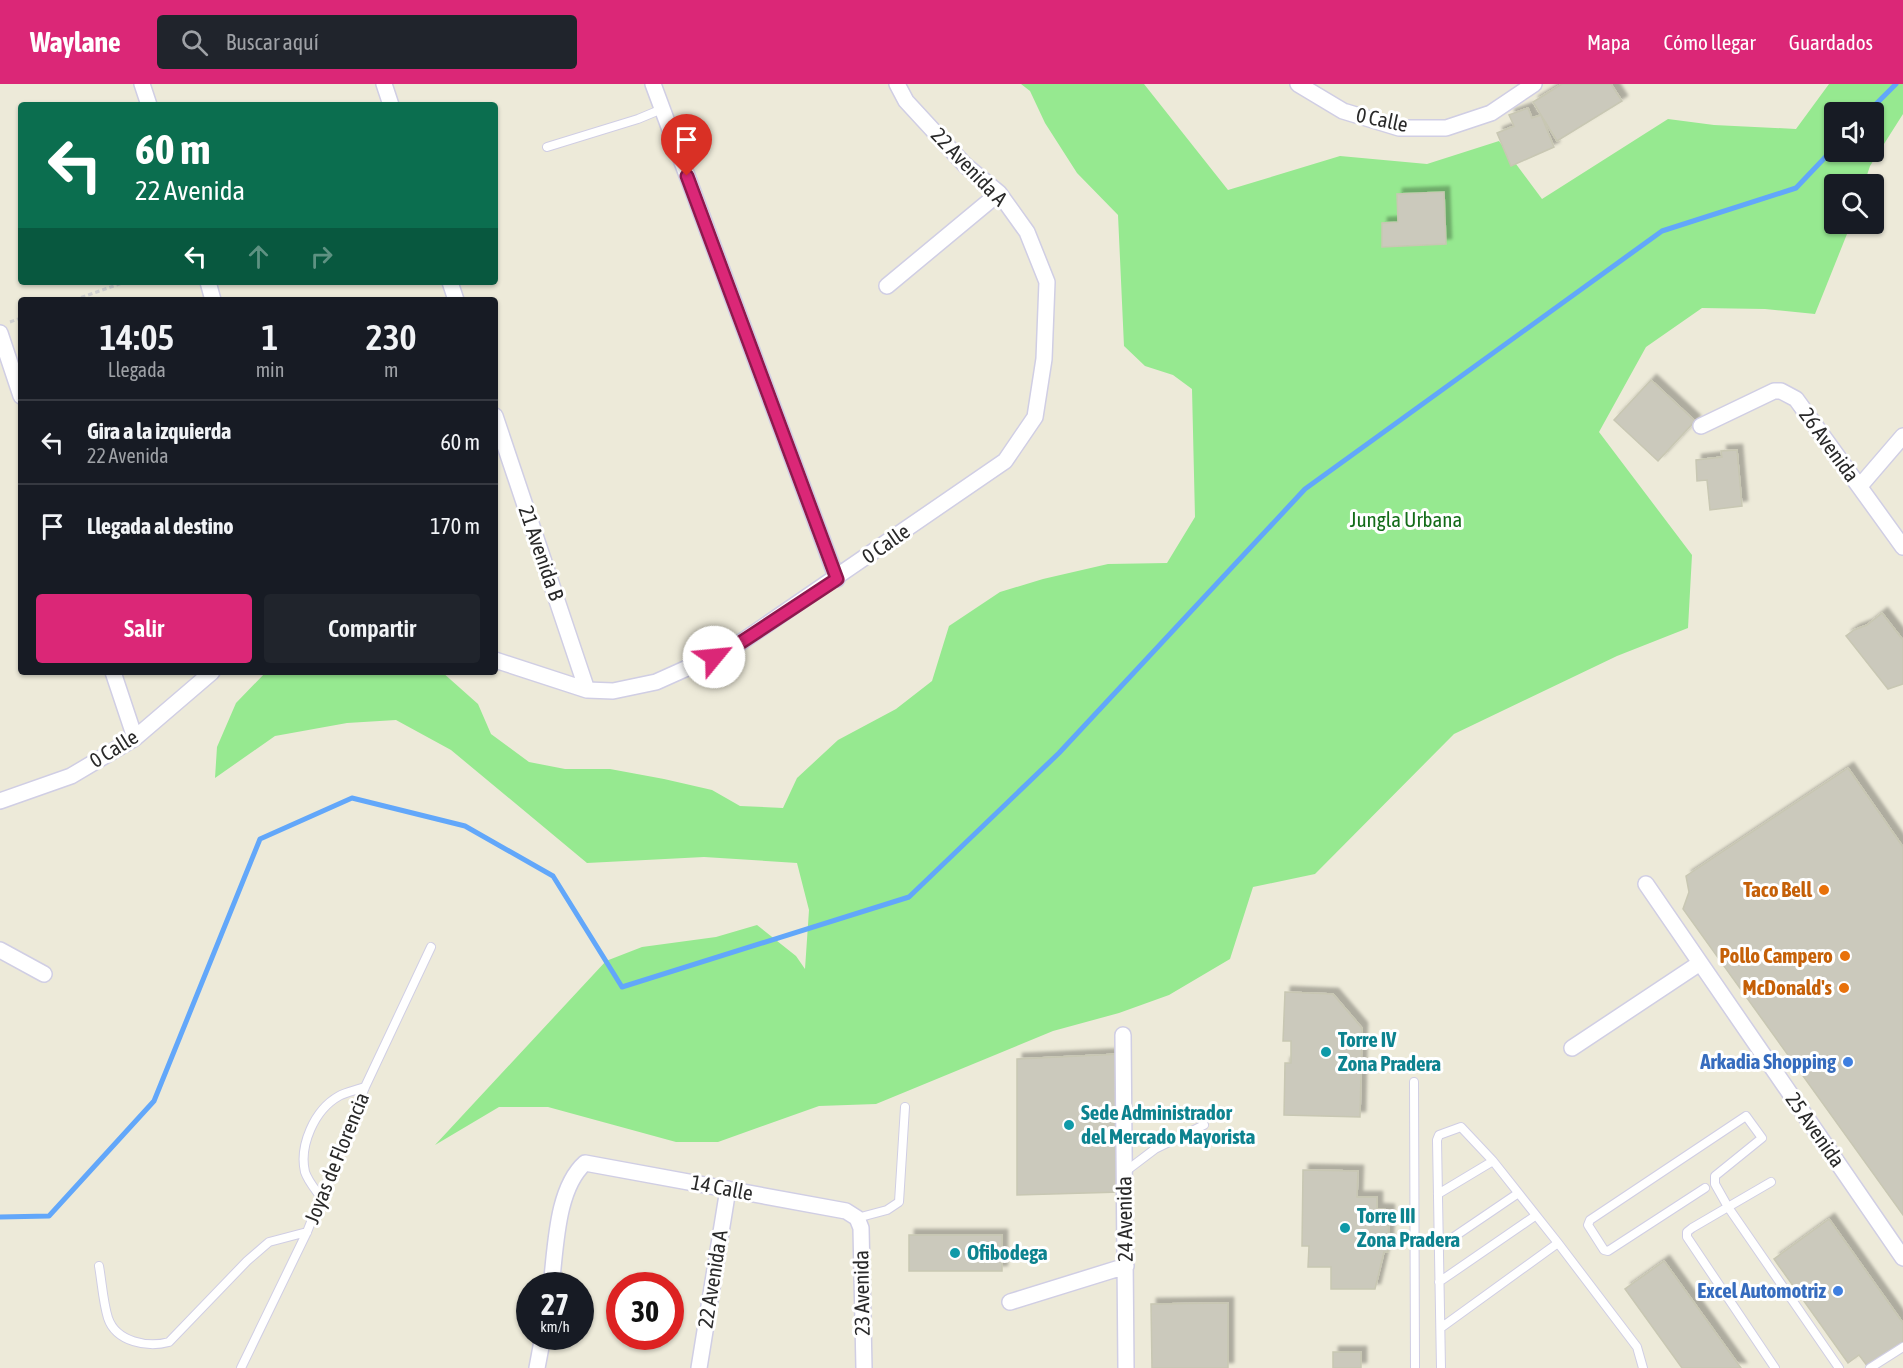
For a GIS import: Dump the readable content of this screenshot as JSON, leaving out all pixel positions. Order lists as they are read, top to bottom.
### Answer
{
  "streets": {
    "street": [
      "0 Calle",
      "22 Avenida A",
      "26 Avenida",
      "21 Avenida B",
      "25 Avenida",
      "14 Calle",
      "24 Avenida",
      "23 Avenida"
    ],
    "lane": ["Joyas de Florencia"]
  },
  "crossings": [
    ["0 Calle", "22 Avenida A"],
    ["0 Calle", "21 Avenida B"],
    ["22 Avenida A", "14 Calle"],
    ["14 Calle", "23 Avenida"]
  ],
  "parks": ["Jungla Urbana"],
  "places": [
    "Taco Bell",
    "Pollo Campero",
    "McDonald's",
    "Torre IV Zona Pradera",
    "Arkadia Shopping",
    "Sede Administrador del Mercado Mayorista",
    "Torre III Zona Pradera",
    "Ofibodega",
    "Excel Automotriz"
  ],
  "page": {
    "header": "Waylane",
    "search": "Buscar aquí",
    "nav": ["Mapa", "Cómo llegar", "Guardados"],
    "turn": ["60 m", "22 Avenida"],
    "eta": [
      "14:05",
      "Llegada",
      "1",
      "min",
      "230",
      "m"
    ],
    "list": [
      {
        "name": "Gira a la izquierda",
        "note": "22 Avenida",
        "value": "60 m"
      },
      {
        "name": "Llegada al destino",
        "value": "170 m"
      }
    ],
    "buttons": ["Salir", "Compartir"],
    "speed": "27 km/h",
    "limit": "30"
  }
}
